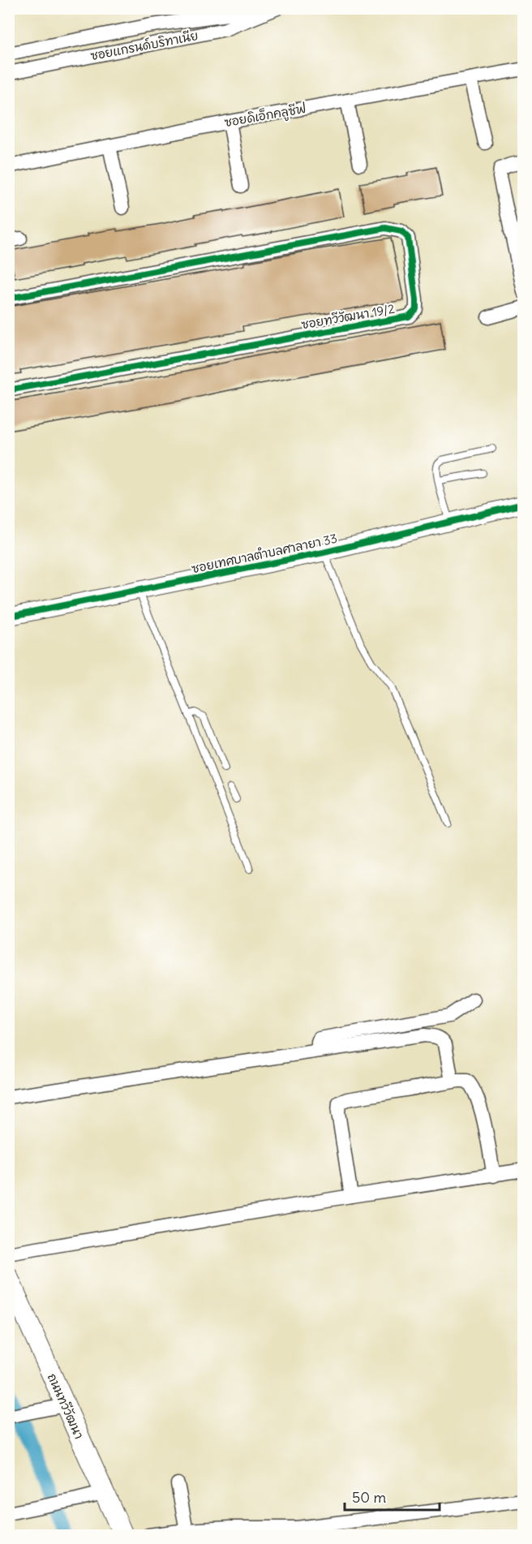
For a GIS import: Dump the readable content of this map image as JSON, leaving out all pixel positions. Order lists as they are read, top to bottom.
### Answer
{
  "streets": {
    "main road": ["ถนนทวีวัฒนา"],
    "street": [
      "ซอยแกรนด์บริทาเนีย",
      "ซอยดิเอ็กคลูซีฟ",
      "ซอยทวีวัฒนา 19/2",
      "ซอยเทศบาลตำบลศาลายา 33"
    ]
  },
  "scale_bar": "50 m"
}
